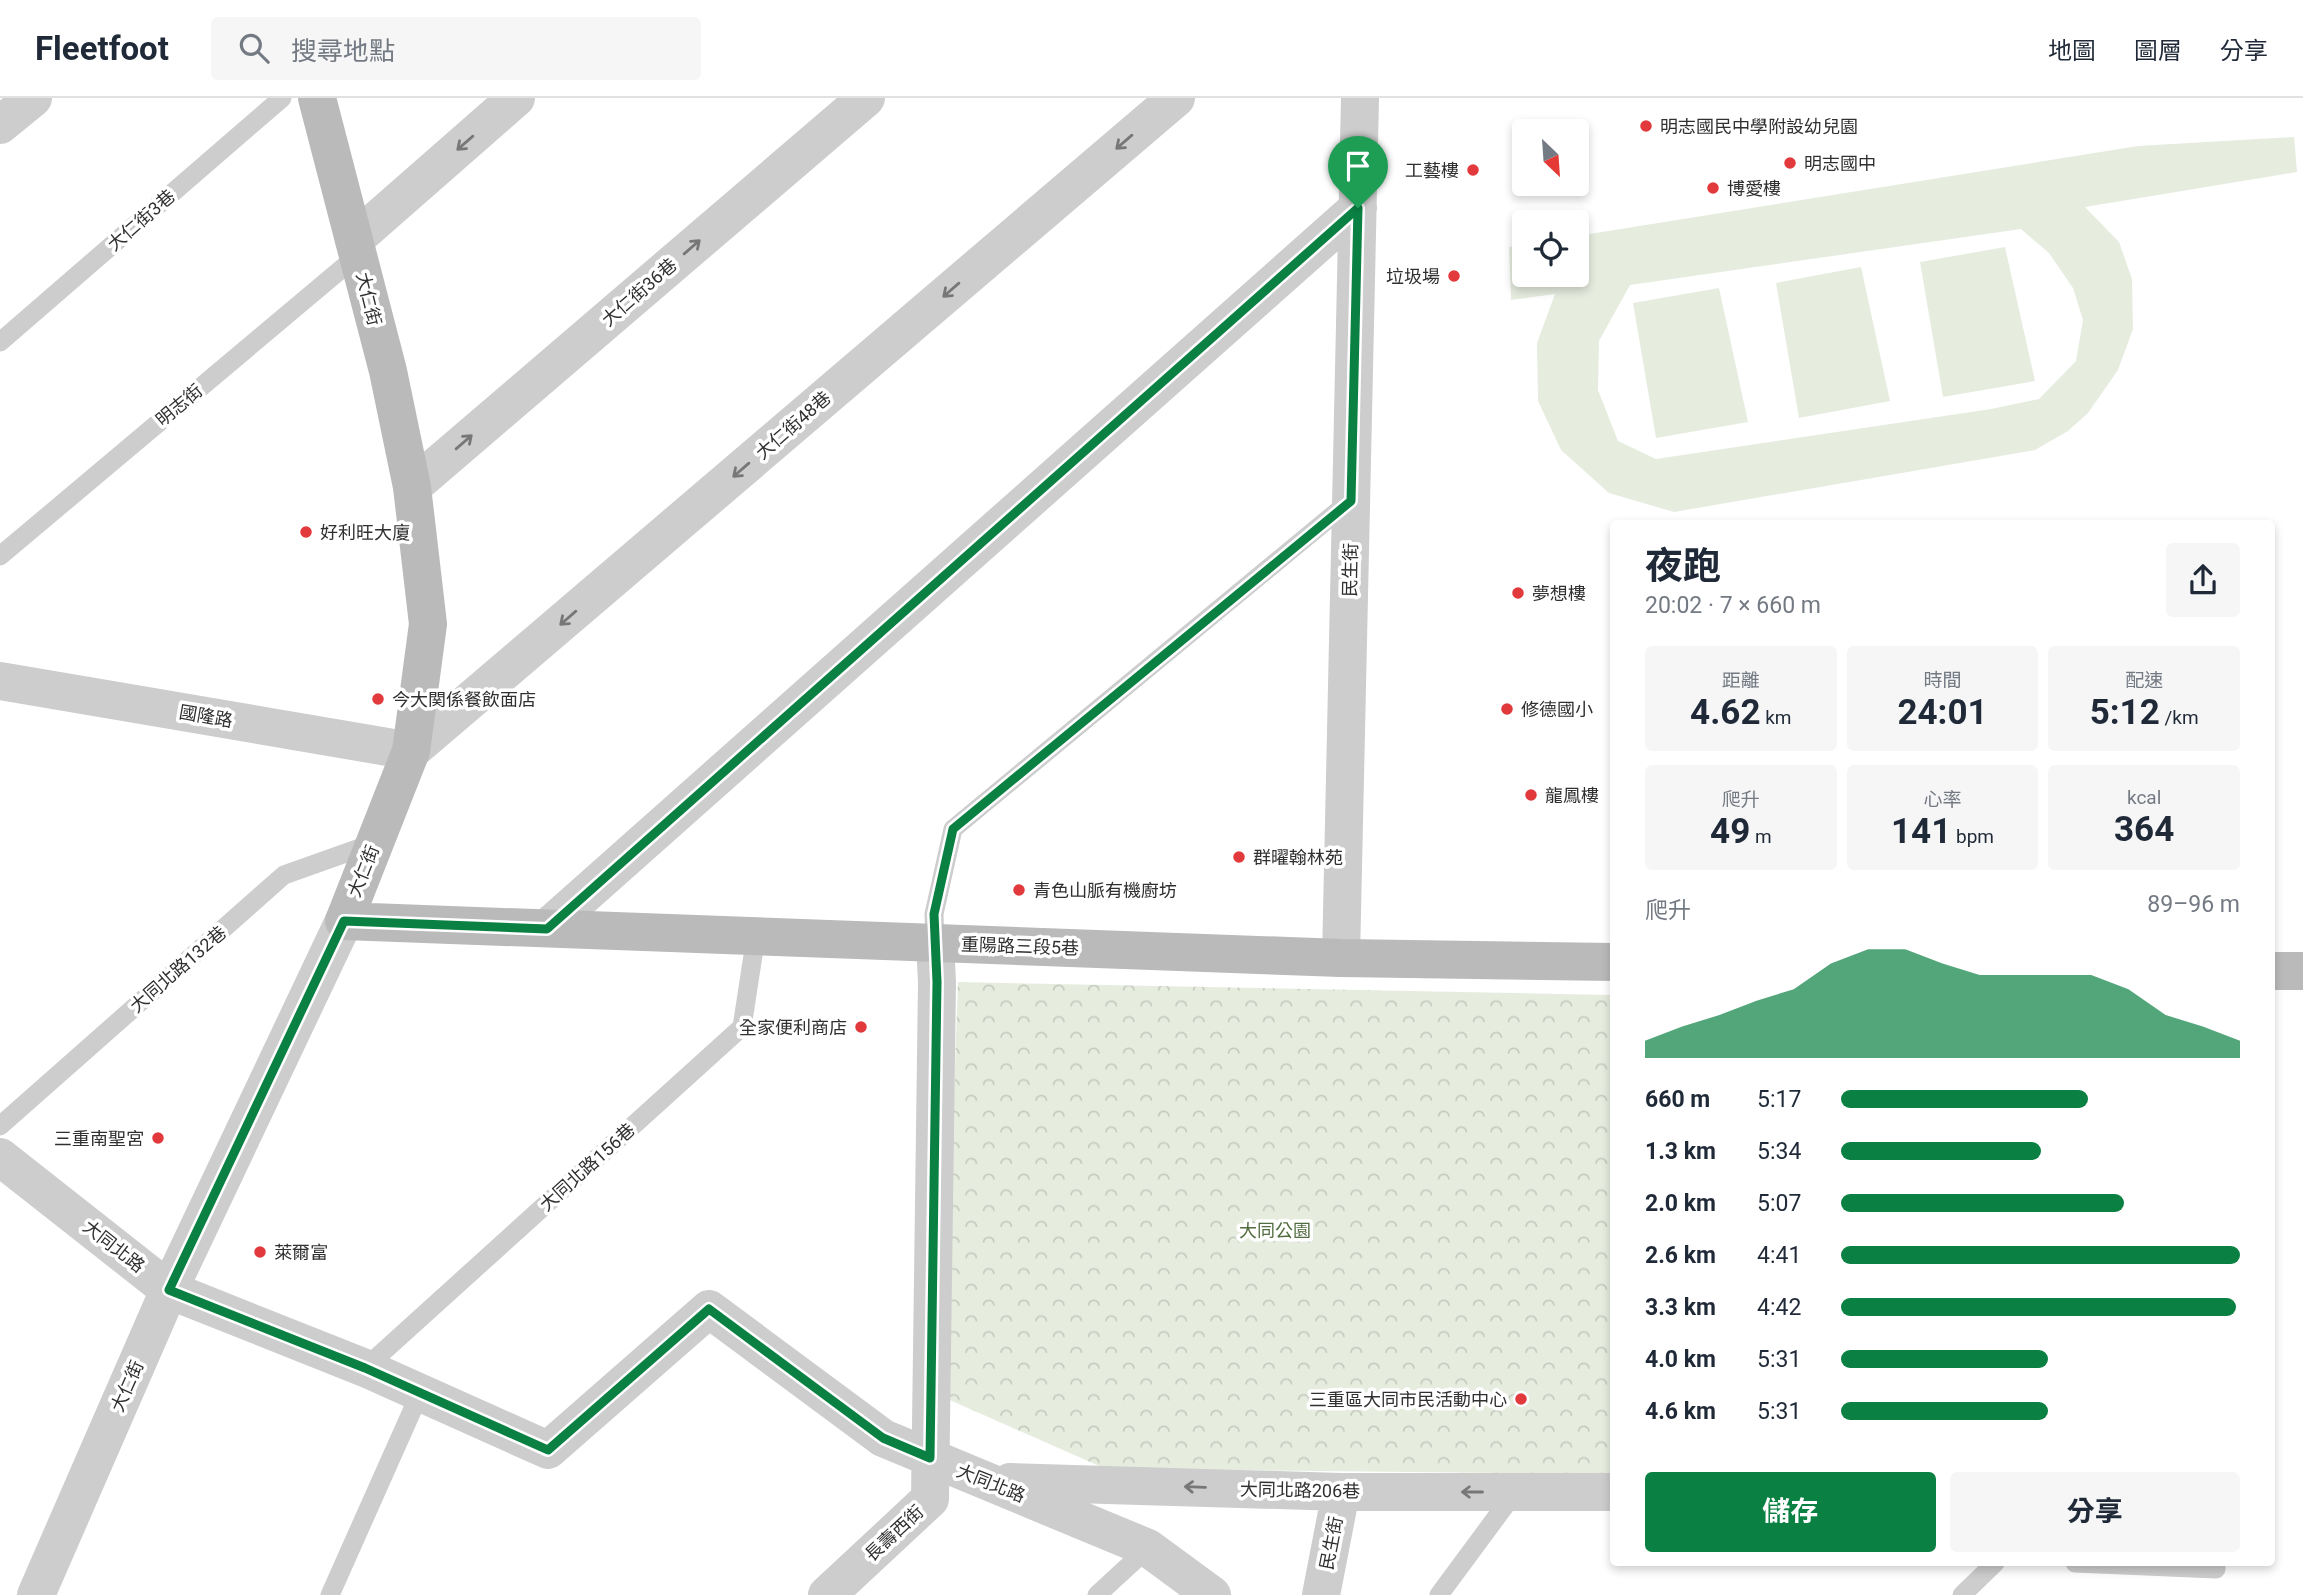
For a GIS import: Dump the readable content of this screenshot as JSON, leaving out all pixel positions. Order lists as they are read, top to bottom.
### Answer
{
  "streets": {
    "street": [
      "大仁街36巷",
      "大仁街",
      "明志街",
      "大仁街48巷",
      "民生街",
      "國隆路",
      "重陽路三段5巷",
      "大同北路",
      "大同北路206巷",
      "長壽西街"
    ],
    "lane": ["大仁街3巷", "大同北路132巷", "大同北路156巷"]
  },
  "crossings": [
    ["大仁街36巷", "大仁街"],
    ["大仁街", "明志街"],
    ["大仁街", "大仁街48巷"],
    ["大仁街", "國隆路"],
    ["大仁街", "重陽路三段5巷"],
    ["大仁街", "大同北路132巷"],
    ["大仁街", "大同北路"],
    ["大仁街48巷", "國隆路"],
    ["民生街", "重陽路三段5巷"],
    ["民生街", "大同北路206巷"],
    ["重陽路三段5巷", "大同北路156巷"],
    ["重陽路三段5巷", "長壽西街"],
    ["大同北路156巷", "大同北路"],
    ["大同北路", "大同北路206巷"],
    ["大同北路", "長壽西街"]
  ],
  "one_way": ["大仁街36巷", "大同北路206巷"],
  "parks": ["大同公園"],
  "places": [
    "明志國民中學附設幼兒園",
    "明志國中",
    "工藝樓",
    "博愛樓",
    "垃圾場",
    "好利旺大廈",
    "夢想樓",
    "今大関係餐飲面店",
    "修德國小",
    "龍鳳樓",
    "群曜翰林苑",
    "青色山脈有機廚坊",
    "全家便利商店",
    "三重南聖宮",
    "萊爾富",
    "三重區大同市民活動中心"
  ],
  "north": "bottom right",
  "page": {
    "header": "Fleetfoot",
    "search": "搜尋地點",
    "nav": ["地圖", "圖層", "分享"],
    "heading": ["夜跑", "20:02 · 7 × 660 m"],
    "stats": [
      ["距離", "4.62 km"],
      ["時間", "24:01"],
      ["配速", "5:12 /km"],
      ["爬升", "49 m"],
      ["心率", "141 bpm"],
      ["kcal", "364"]
    ],
    "chart": ["爬升", "89–96 m"],
    "list": [
      {
        "name": "660 m",
        "note": "5:17"
      },
      {
        "name": "1.3 km",
        "note": "5:34"
      },
      {
        "name": "2.0 km",
        "note": "5:07"
      },
      {
        "name": "2.6 km",
        "note": "4:41"
      },
      {
        "name": "3.3 km",
        "note": "4:42"
      },
      {
        "name": "4.0 km",
        "note": "5:31"
      },
      {
        "name": "4.6 km",
        "note": "5:31"
      }
    ],
    "buttons": ["儲存", "分享"]
  }
}
